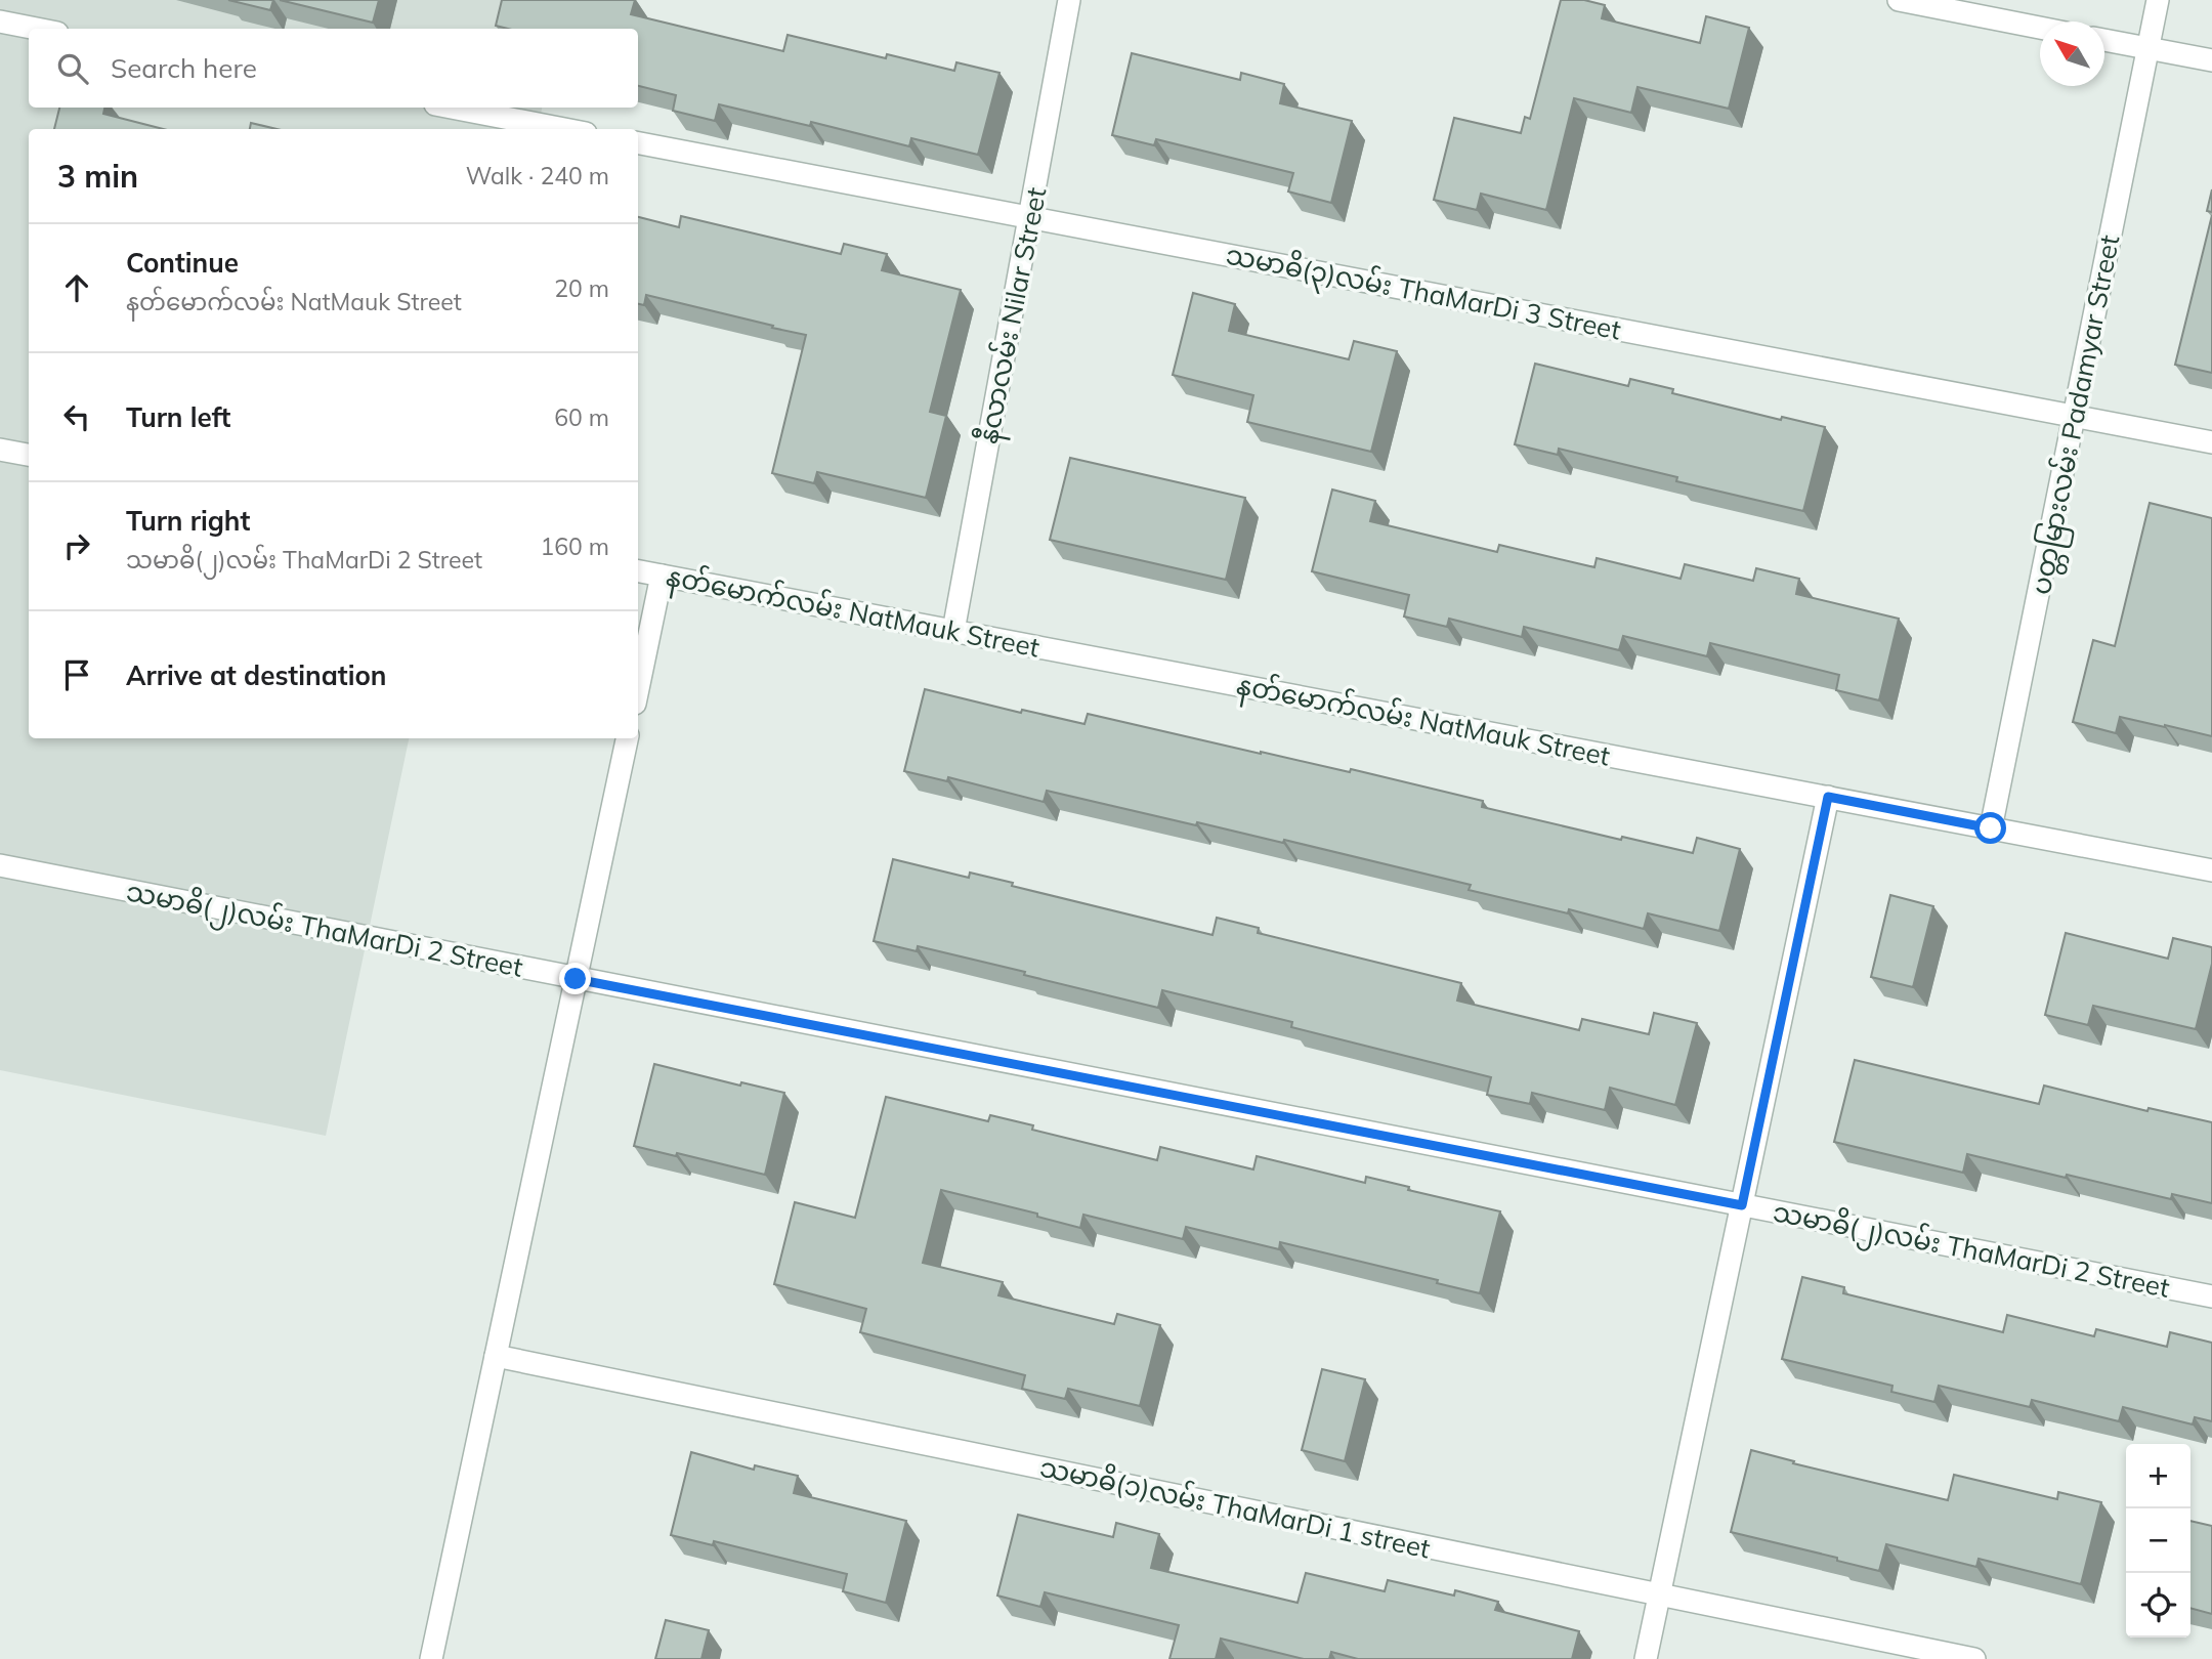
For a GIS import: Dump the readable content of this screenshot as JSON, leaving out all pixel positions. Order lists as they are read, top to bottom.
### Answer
{
  "streets": {
    "street": [
      "သမာဓိ(၃)လမ်း ThaMarDi 3 Street",
      "နီလာလမ်း Nilar Street",
      "ပတ္တမြားလမ်း Padamyar Street",
      "နတ်မောက်လမ်း NatMauk Street",
      "သမာဓိ(၂)လမ်း ThaMarDi 2 Street",
      "သမာဓိ(၁)လမ်း ThaMarDi 1 street"
    ]
  },
  "crossings": [
    ["သမာဓိ(၃)လမ်း ThaMarDi 3 Street", "နီလာလမ်း Nilar Street"],
    ["သမာဓိ(၃)လမ်း ThaMarDi 3 Street", "ပတ္တမြားလမ်း Padamyar Street"],
    ["နီလာလမ်း Nilar Street", "နတ်မောက်လမ်း NatMauk Street"],
    ["ပတ္တမြားလမ်း Padamyar Street", "နတ်မောက်လမ်း NatMauk Street"]
  ],
  "north": "top left",
  "page": {
    "search": "Search here",
    "heading": ["3 min", "Walk · 240 m"],
    "list": [
      ["Continue", "နတ်မောက်လမ်း NatMauk Street", "20 m"],
      ["Turn left", "60 m"],
      ["Turn right", "သမာဓိ(၂)လမ်း ThaMarDi 2 Street", "160 m"],
      "Arrive at destination"
    ],
    "map_buttons": ["+", "−"]
  }
}
